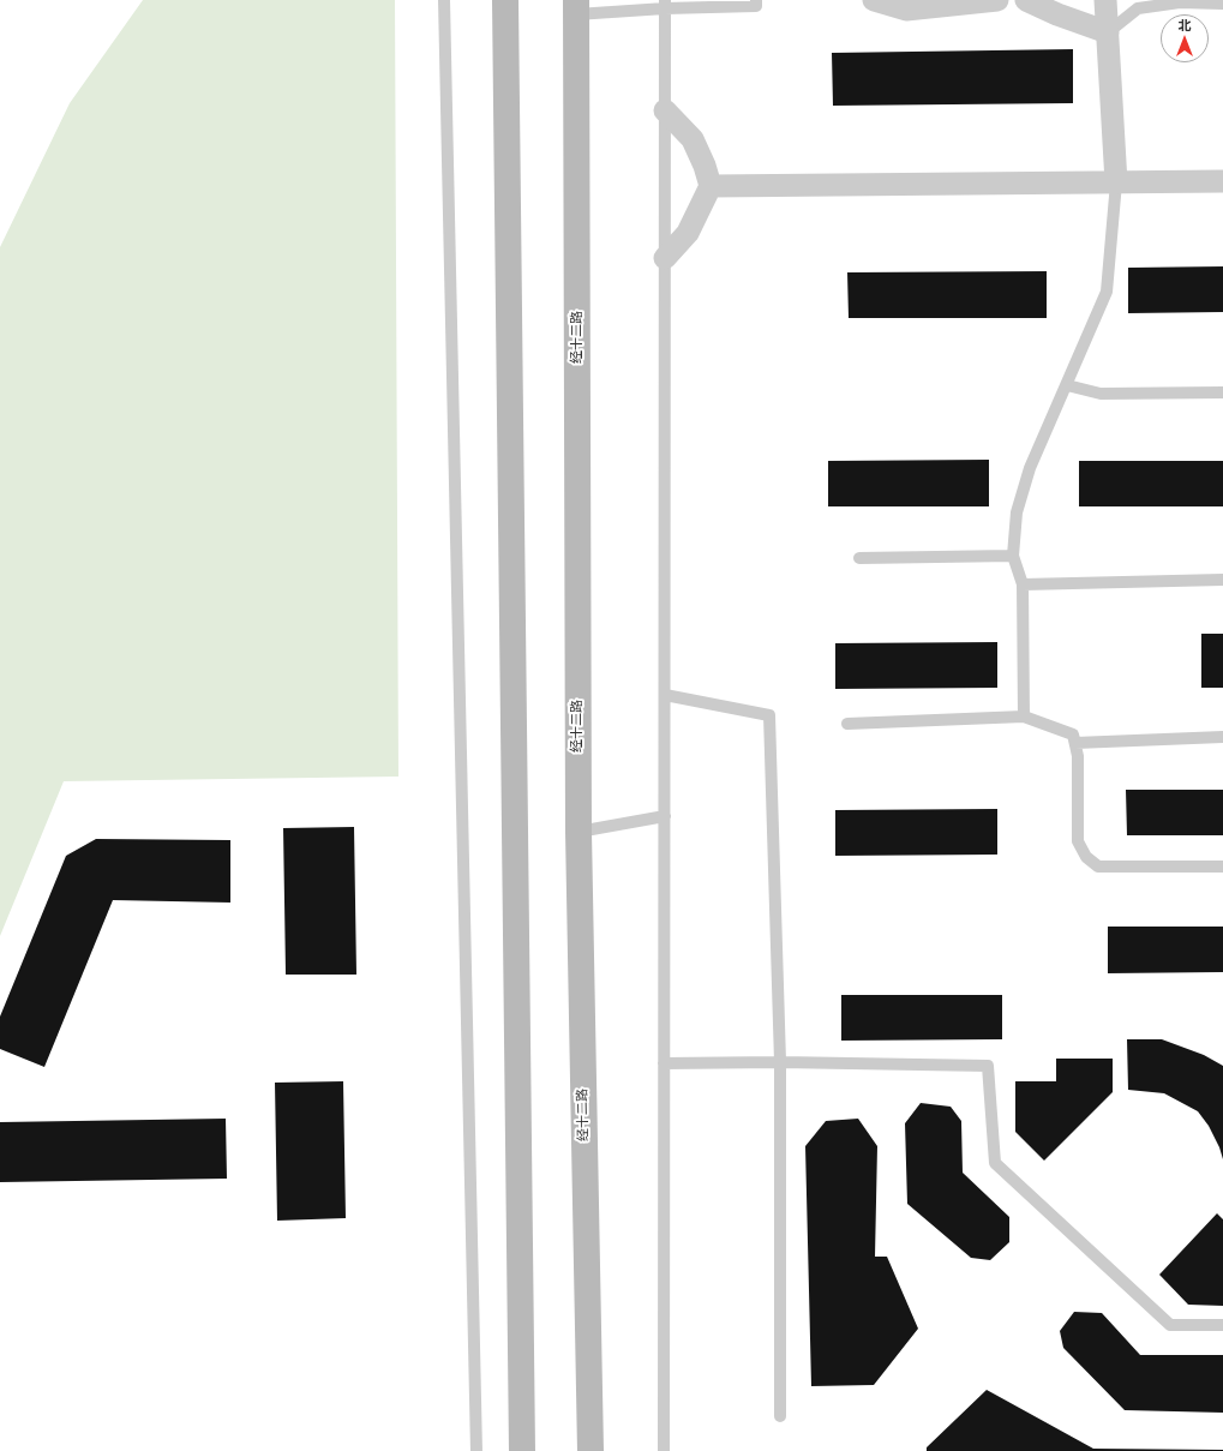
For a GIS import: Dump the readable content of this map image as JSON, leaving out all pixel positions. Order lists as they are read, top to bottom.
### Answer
{
  "streets": {
    "main road": ["经十二路"]
  },
  "north": "top"
}
